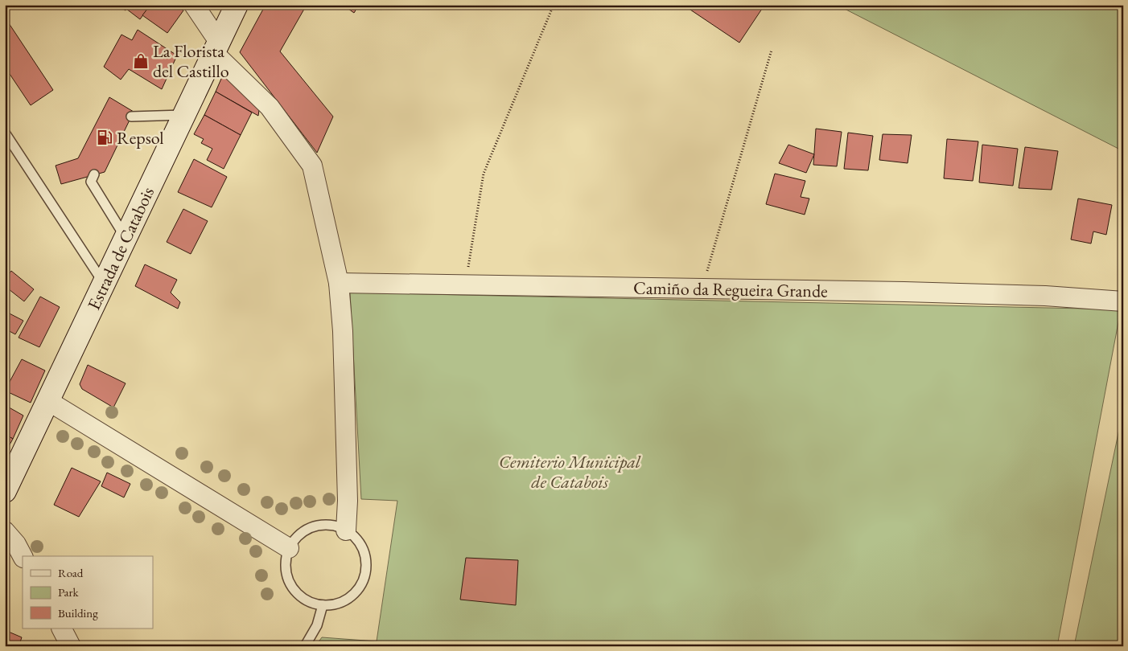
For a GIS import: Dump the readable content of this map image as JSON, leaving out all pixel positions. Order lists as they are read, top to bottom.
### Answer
{
  "streets": {
    "main road": ["Estrada de Catabois"],
    "street": ["Camiño da Regueira Grande"]
  },
  "parks": ["Cemiterio Municipal de Catabois"],
  "places": {
    "shop": ["La Florista del Castillo"],
    "fuel station": ["Repsol"]
  },
  "legend": ["Road", "Park", "Building"]
}
